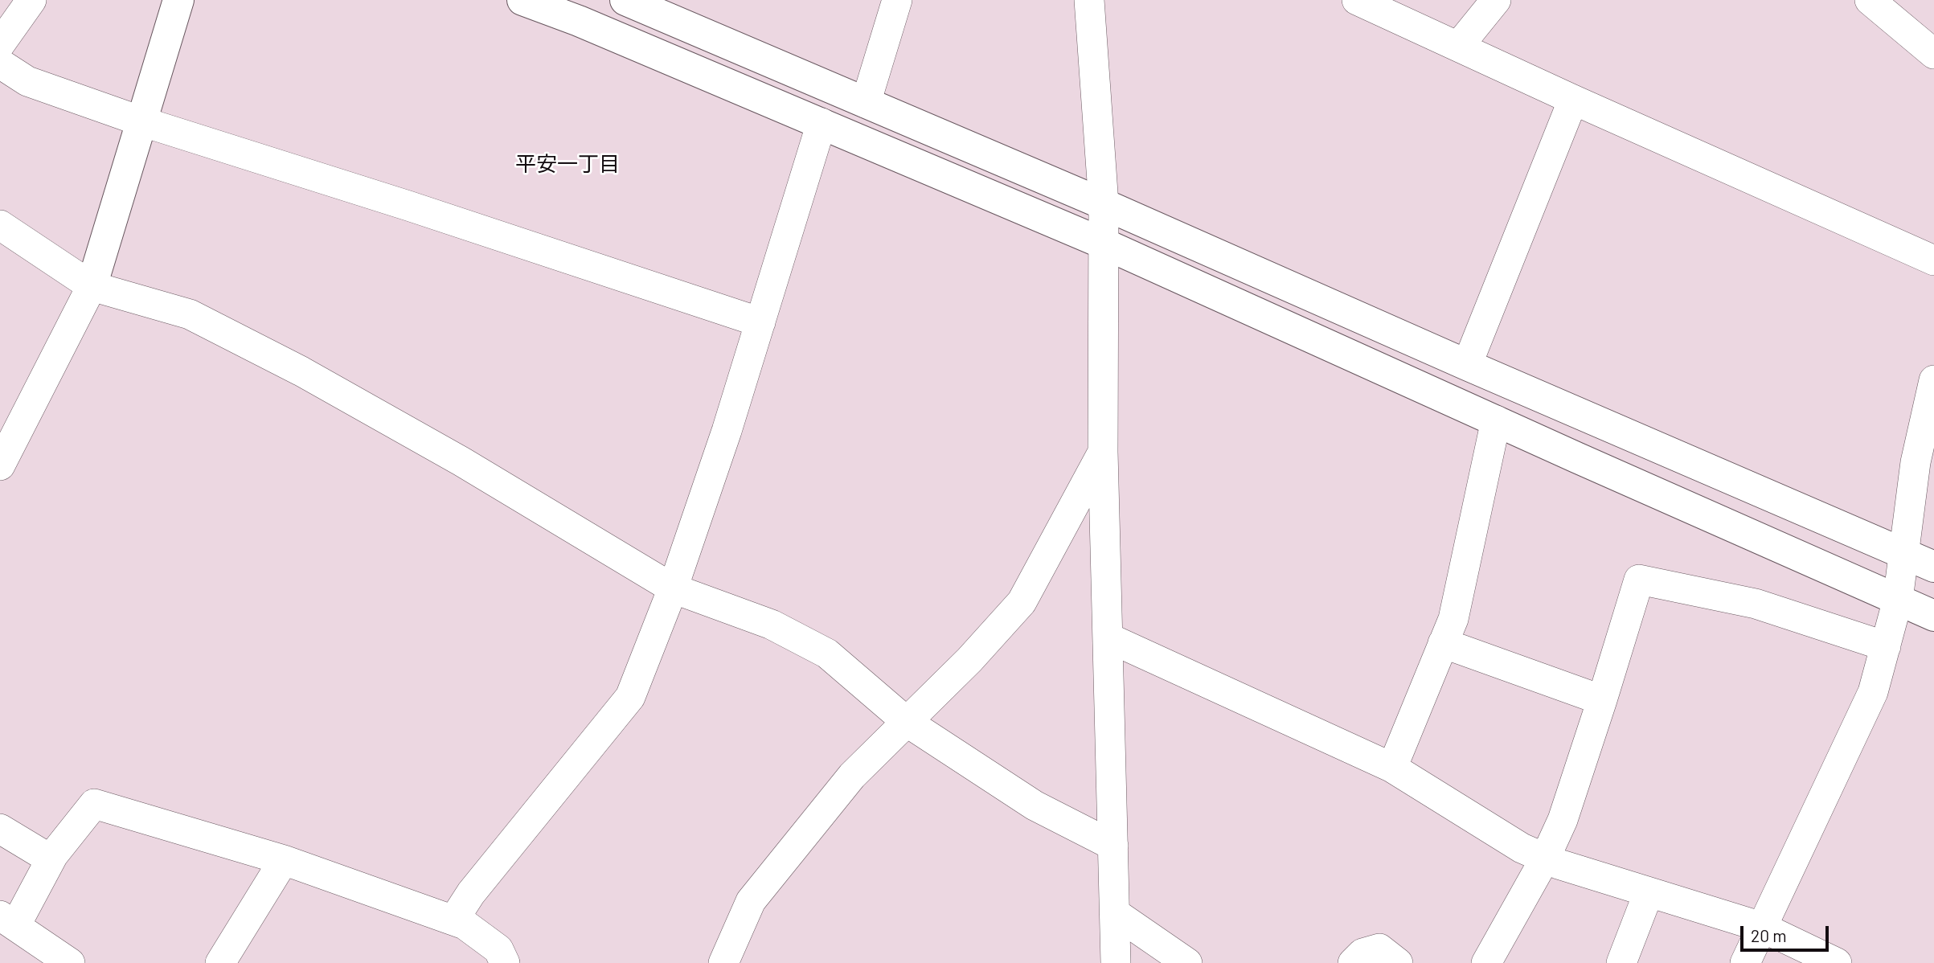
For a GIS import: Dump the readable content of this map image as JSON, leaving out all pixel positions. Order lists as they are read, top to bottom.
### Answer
{
  "districts": ["平安一丁目"],
  "scale_bar": "20 m"
}
